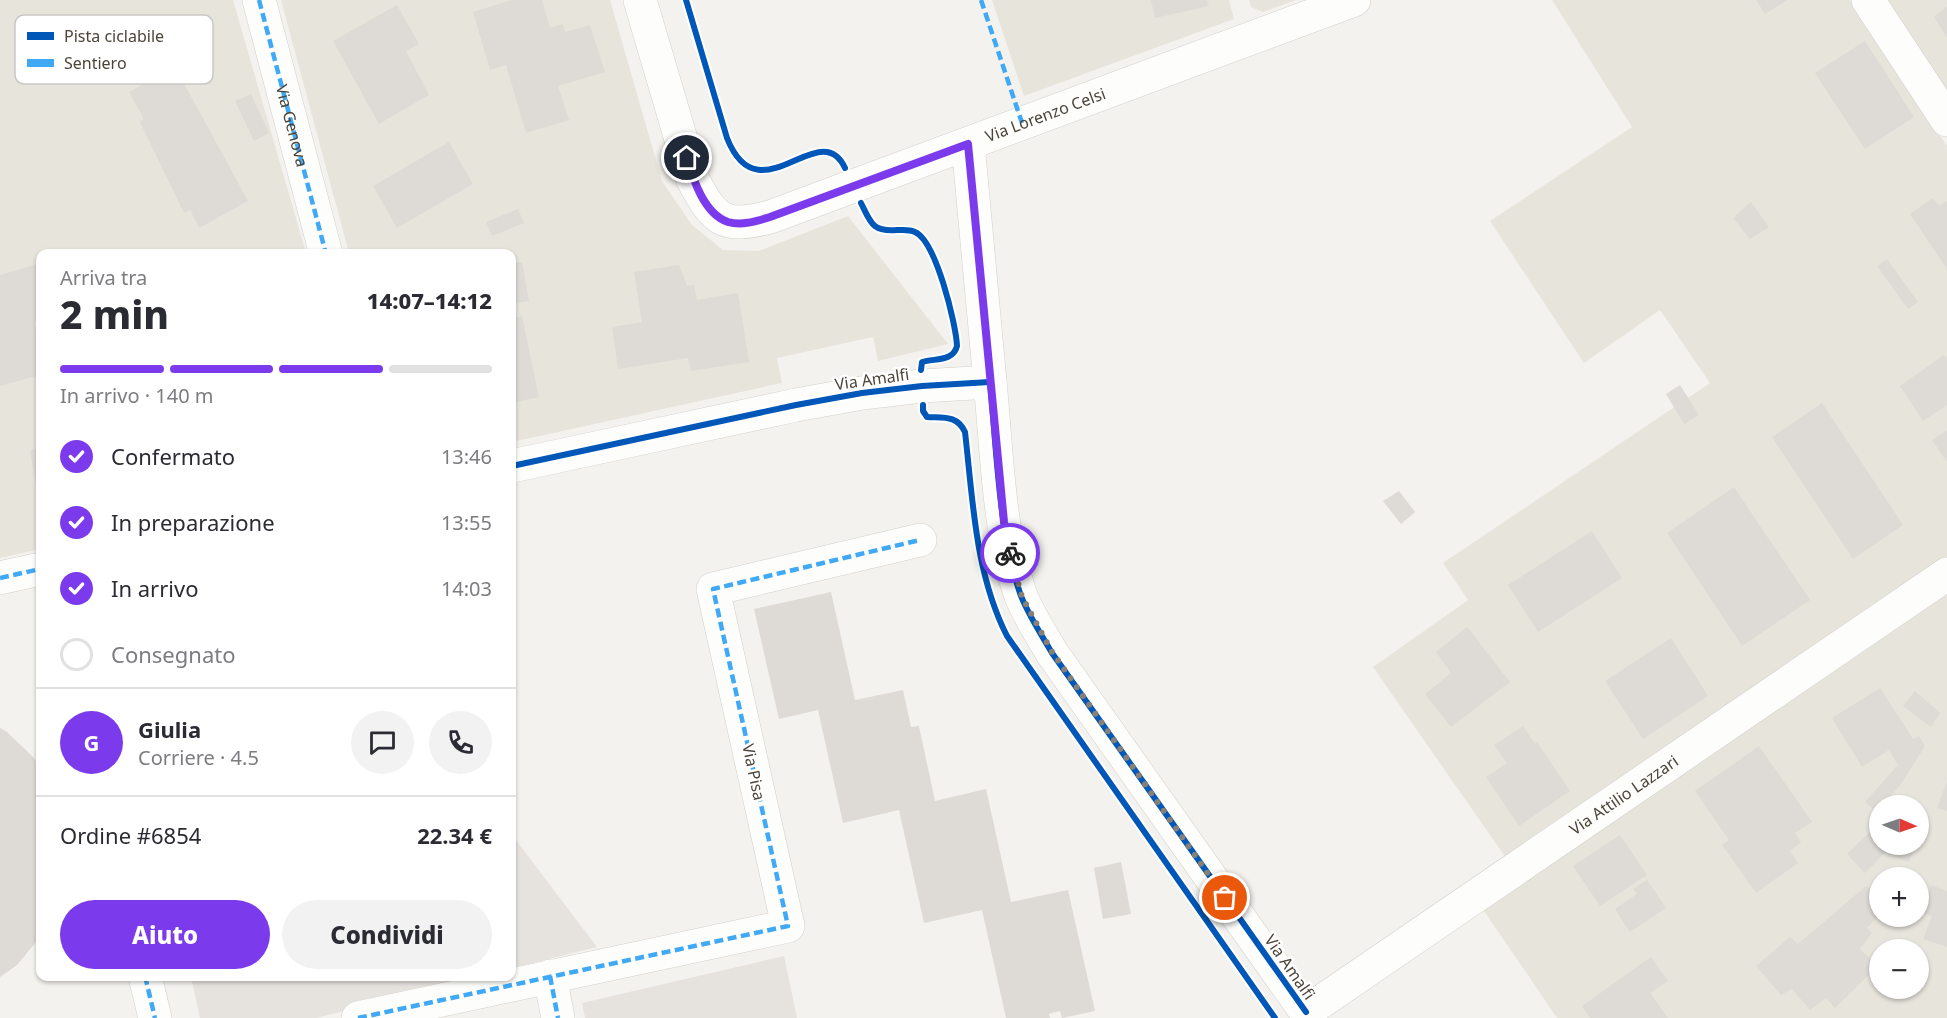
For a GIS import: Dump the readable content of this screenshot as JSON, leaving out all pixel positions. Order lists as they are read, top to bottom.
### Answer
{
  "streets": {
    "street": [
      "Via Lorenzo Celsi",
      "Via Genova",
      "Via Amalfi",
      "Via Pisa",
      "Via Attilio Lazzari"
    ]
  },
  "crossings": [
    ["Via Amalfi", "Via Attilio Lazzari"]
  ],
  "legend": ["Pista ciclabile", "Sentiero"],
  "north": "right",
  "page": {
    "heading": ["2 min", "Arriva tra", "14:07–14:12"],
    "panel": [
      "Giulia",
      "Corriere · 4.5",
      "Ordine #6854",
      "22.34 €"
    ],
    "bar": "In arrivo · 140 m",
    "list": [
      ["Confermato", "13:46"],
      ["In preparazione", "13:55"],
      ["In arrivo", "14:03"],
      "Consegnato"
    ],
    "round": "G",
    "map_buttons": ["+", "−"],
    "buttons": ["Aiuto", "Condividi"]
  }
}
